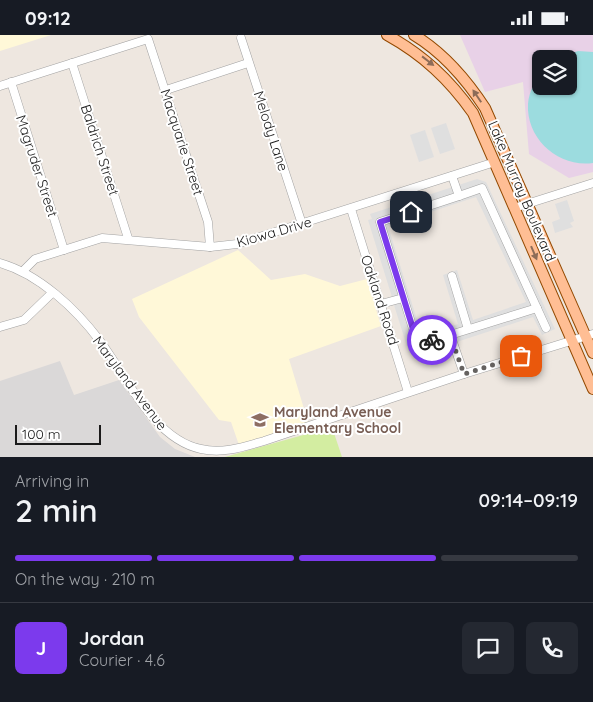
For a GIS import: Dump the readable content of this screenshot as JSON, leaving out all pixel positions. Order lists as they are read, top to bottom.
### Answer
{
  "streets": {
    "main road": ["Lake Murray Boulevard"],
    "street": [
      "Melody Lane",
      "Macquarie Street",
      "Baldrich Street",
      "Magruder Street",
      "Kiowa Drive",
      "Oakland Road",
      "Maryland Avenue"
    ]
  },
  "crossings": [
    ["Melody Lane", "Kiowa Drive"],
    ["Macquarie Street", "Baldrich Street"],
    ["Macquarie Street", "Kiowa Drive"],
    ["Baldrich Street", "Kiowa Drive"],
    ["Magruder Street", "Kiowa Drive"],
    ["Lake Murray Boulevard", "Kiowa Drive"],
    ["Lake Murray Boulevard", "Maryland Avenue"],
    ["Kiowa Drive", "Oakland Road"],
    ["Kiowa Drive", "Maryland Avenue"],
    ["Oakland Road", "Maryland Avenue"]
  ],
  "places": {
    "school or university": ["Maryland Avenue Elementary School"]
  },
  "scale_bar": "100 m",
  "page": {
    "status": "09:12",
    "scale": "100 m",
    "heading": ["2 min", "Arriving in", "09:14–09:19"],
    "panel": ["Jordan", "Courier · 4.6"],
    "bar": "On the way · 210 m",
    "round": "J"
  }
}
